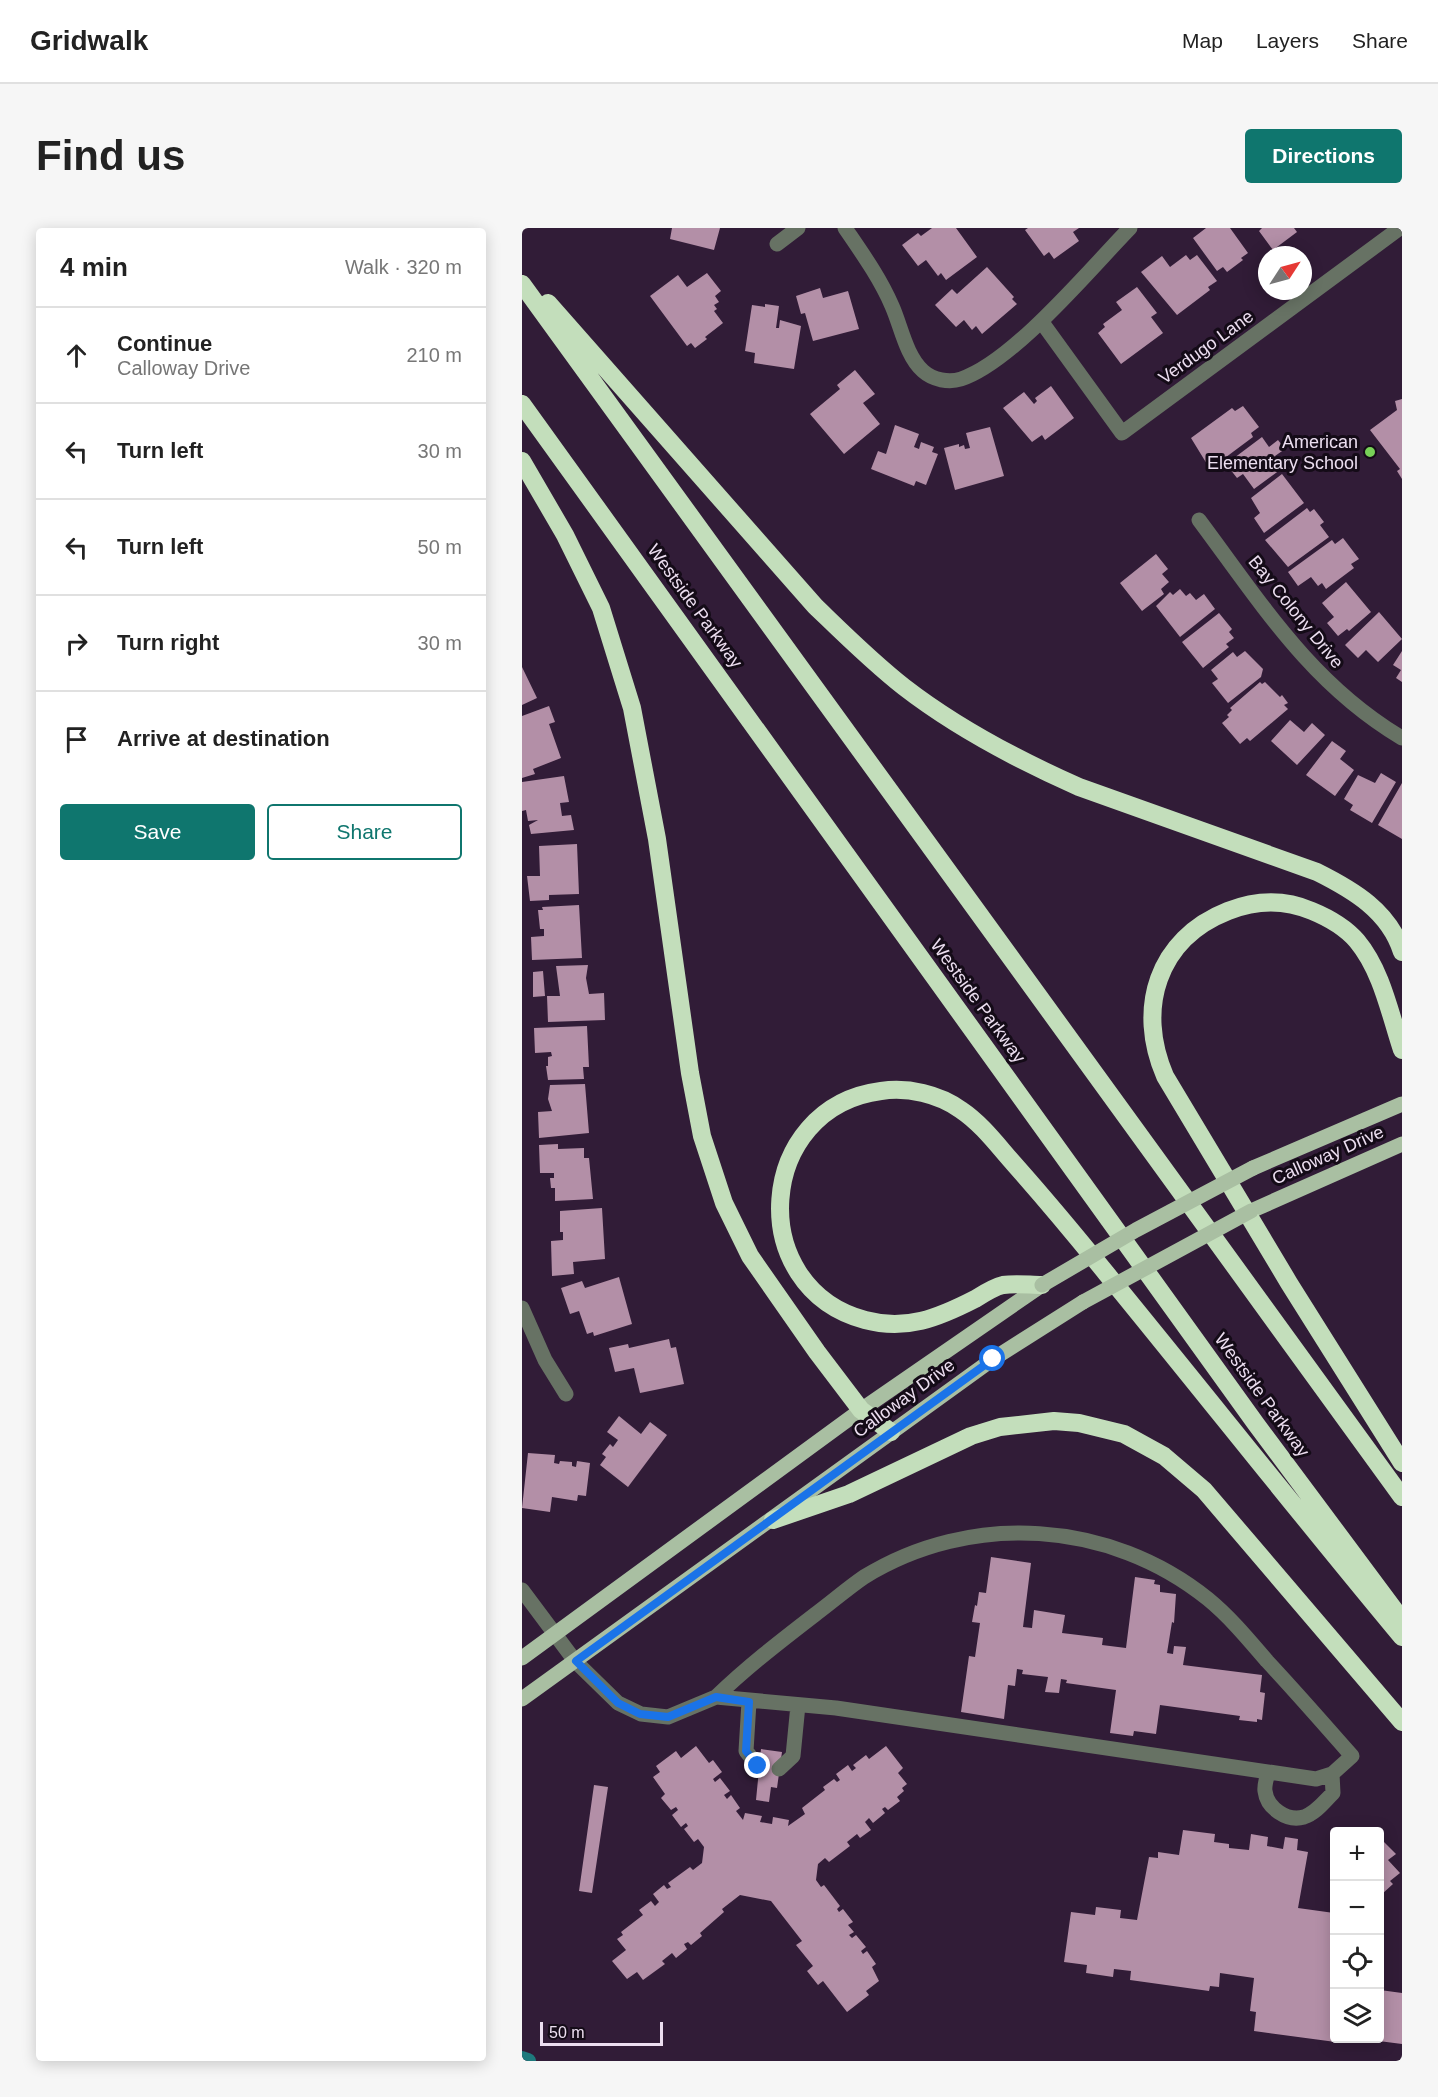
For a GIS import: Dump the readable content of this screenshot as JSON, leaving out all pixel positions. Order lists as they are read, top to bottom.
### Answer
{
  "streets": {
    "highway": ["Westside Parkway"],
    "main road": ["Calloway Drive"],
    "street": ["Verdugo Lane", "Bay Colony Drive"]
  },
  "places": ["American Elementary School"],
  "scale_bar": "50 m",
  "north": "top right",
  "page": {
    "header": "Gridwalk",
    "nav": ["Map", "Layers", "Share"],
    "buttons": [
      "Directions",
      ["Save", "Share"]
    ],
    "title": "Find us",
    "heading": ["4 min", "Walk · 320 m"],
    "list": [
      ["Continue", "Calloway Drive", "210 m"],
      ["Turn left", "30 m"],
      ["Turn left", "50 m"],
      ["Turn right", "30 m"],
      "Arrive at destination"
    ],
    "map_buttons": ["+", "−"],
    "scale": "50 m"
  }
}
